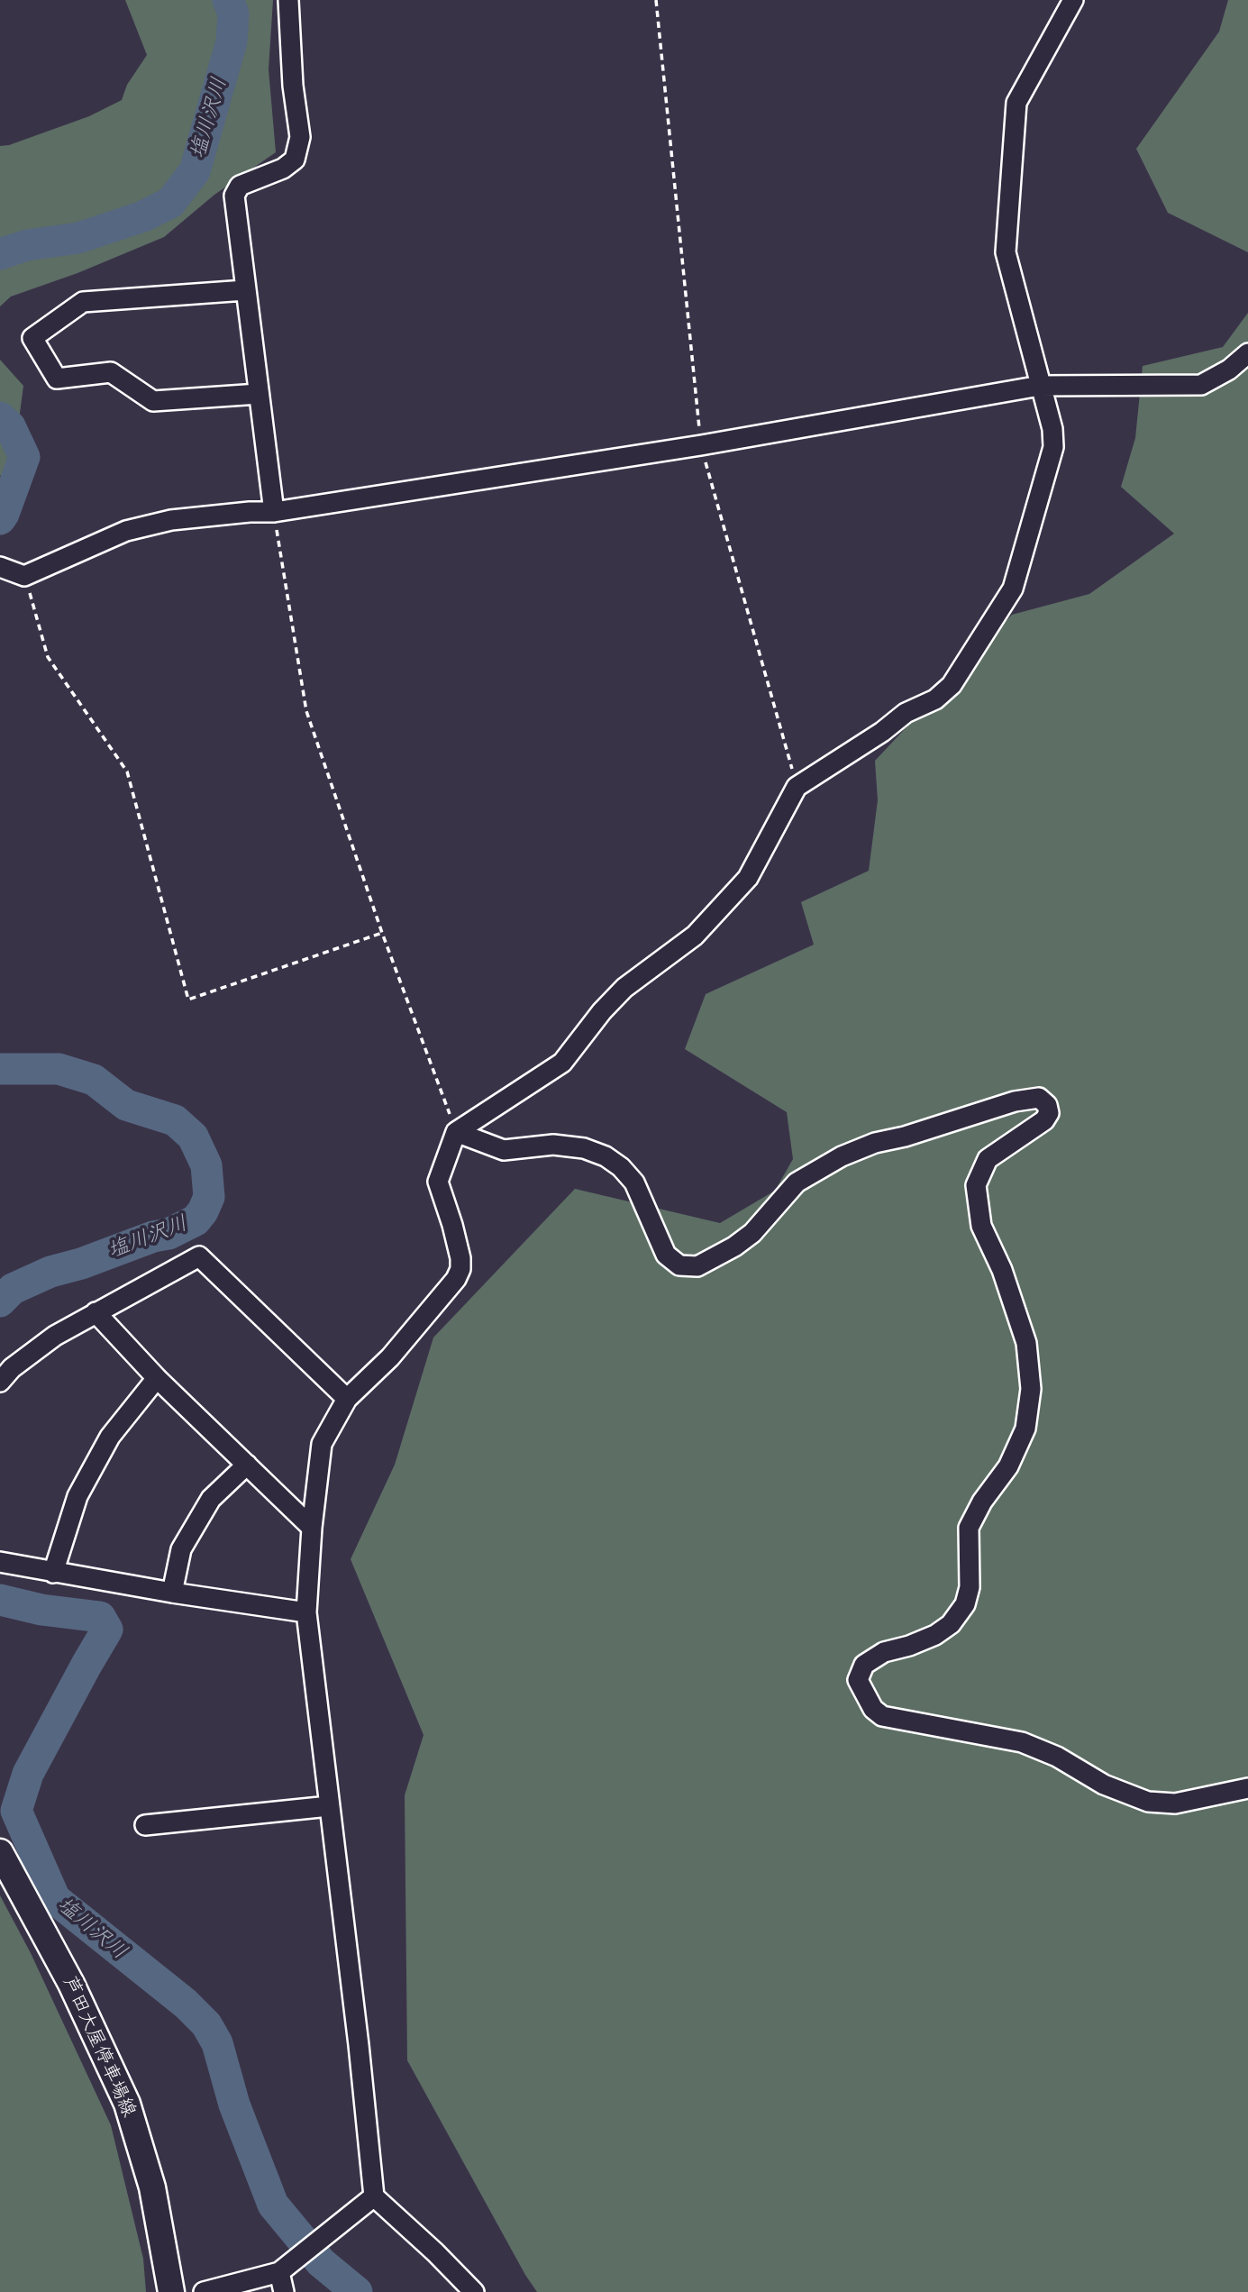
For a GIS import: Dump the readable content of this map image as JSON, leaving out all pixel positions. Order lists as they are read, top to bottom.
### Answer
{
  "streets": {
    "main road": ["芦田大屋停車場線"]
  },
  "water": ["塩川沢川"]
}
